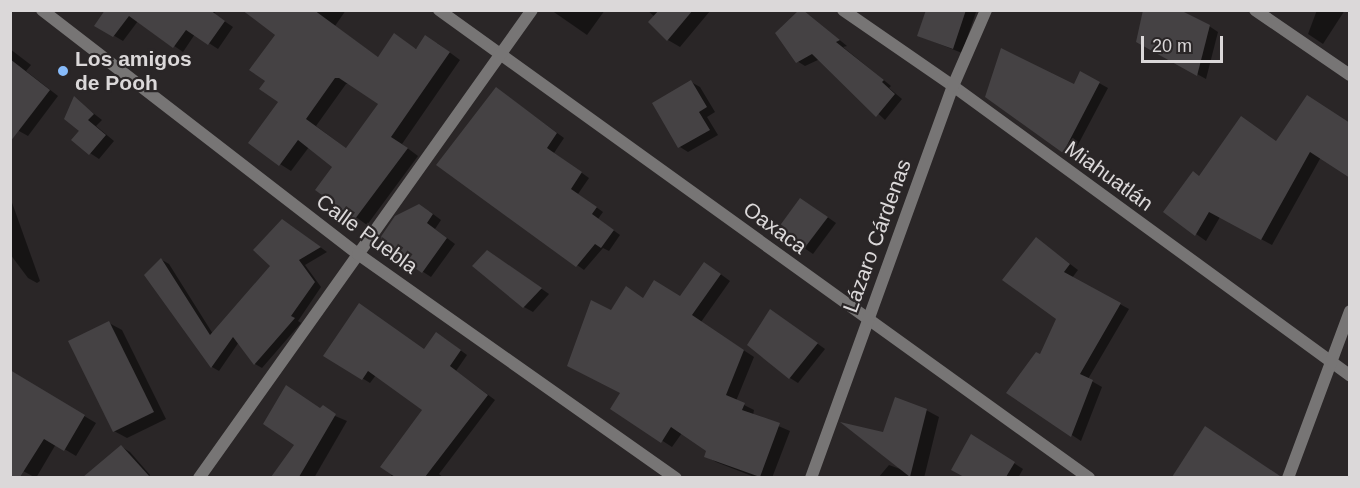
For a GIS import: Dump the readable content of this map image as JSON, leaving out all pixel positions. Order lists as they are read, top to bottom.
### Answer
{
  "streets": {
    "street": [
      "Miahuatlán",
      "Oaxaca",
      "Calle Puebla",
      "Lázaro Cárdenas"
    ]
  },
  "crossings": [
    ["Miahuatlán", "Lázaro Cárdenas"],
    ["Oaxaca", "Lázaro Cárdenas"]
  ],
  "places": ["Los amigos de Pooh"],
  "scale_bar": "20 m"
}
